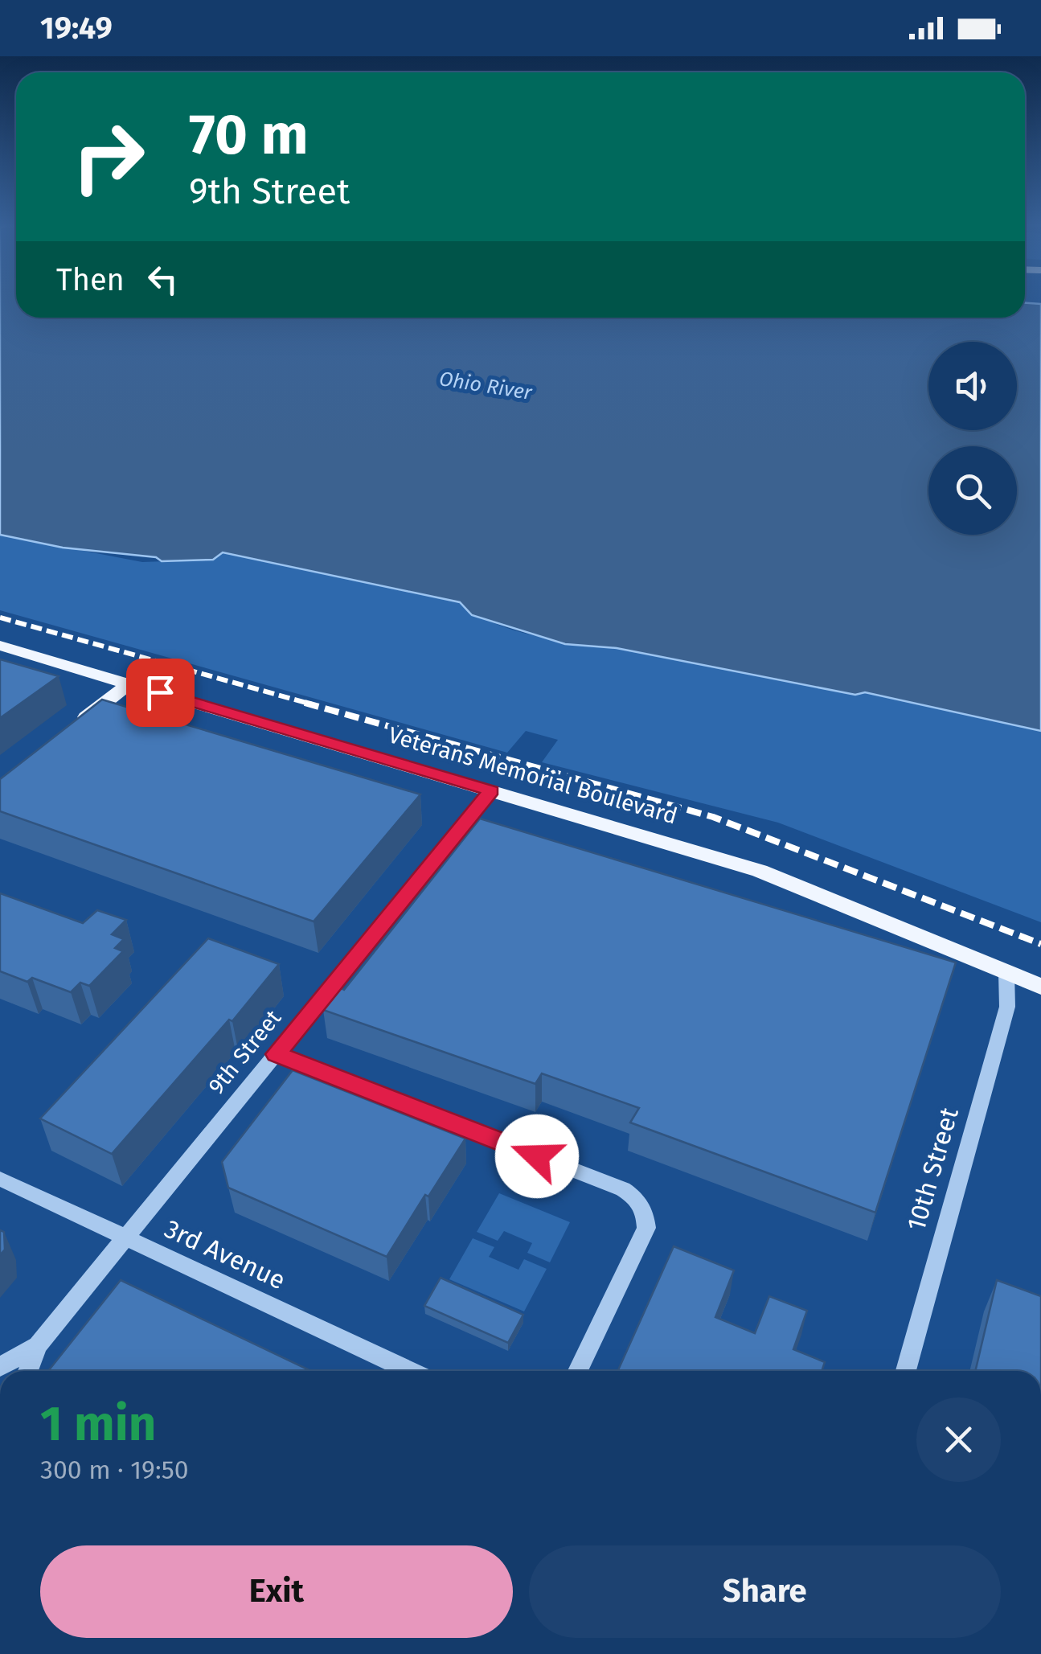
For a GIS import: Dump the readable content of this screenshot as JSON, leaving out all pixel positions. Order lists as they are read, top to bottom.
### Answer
{
  "streets": {
    "main road": ["Veterans Memorial Boulevard"],
    "street": ["9th Street", "10th Street", "3rd Avenue"]
  },
  "crossings": [
    ["Veterans Memorial Boulevard", "9th Street"],
    ["Veterans Memorial Boulevard", "10th Street"],
    ["9th Street", "3rd Avenue"]
  ],
  "water": ["Ohio River"],
  "page": {
    "status": "19:49",
    "turn": ["70 m", "9th Street"],
    "then": "Then",
    "heading": ["1 min", "300 m · 19:50"],
    "buttons": ["Exit", "Share"]
  }
}
